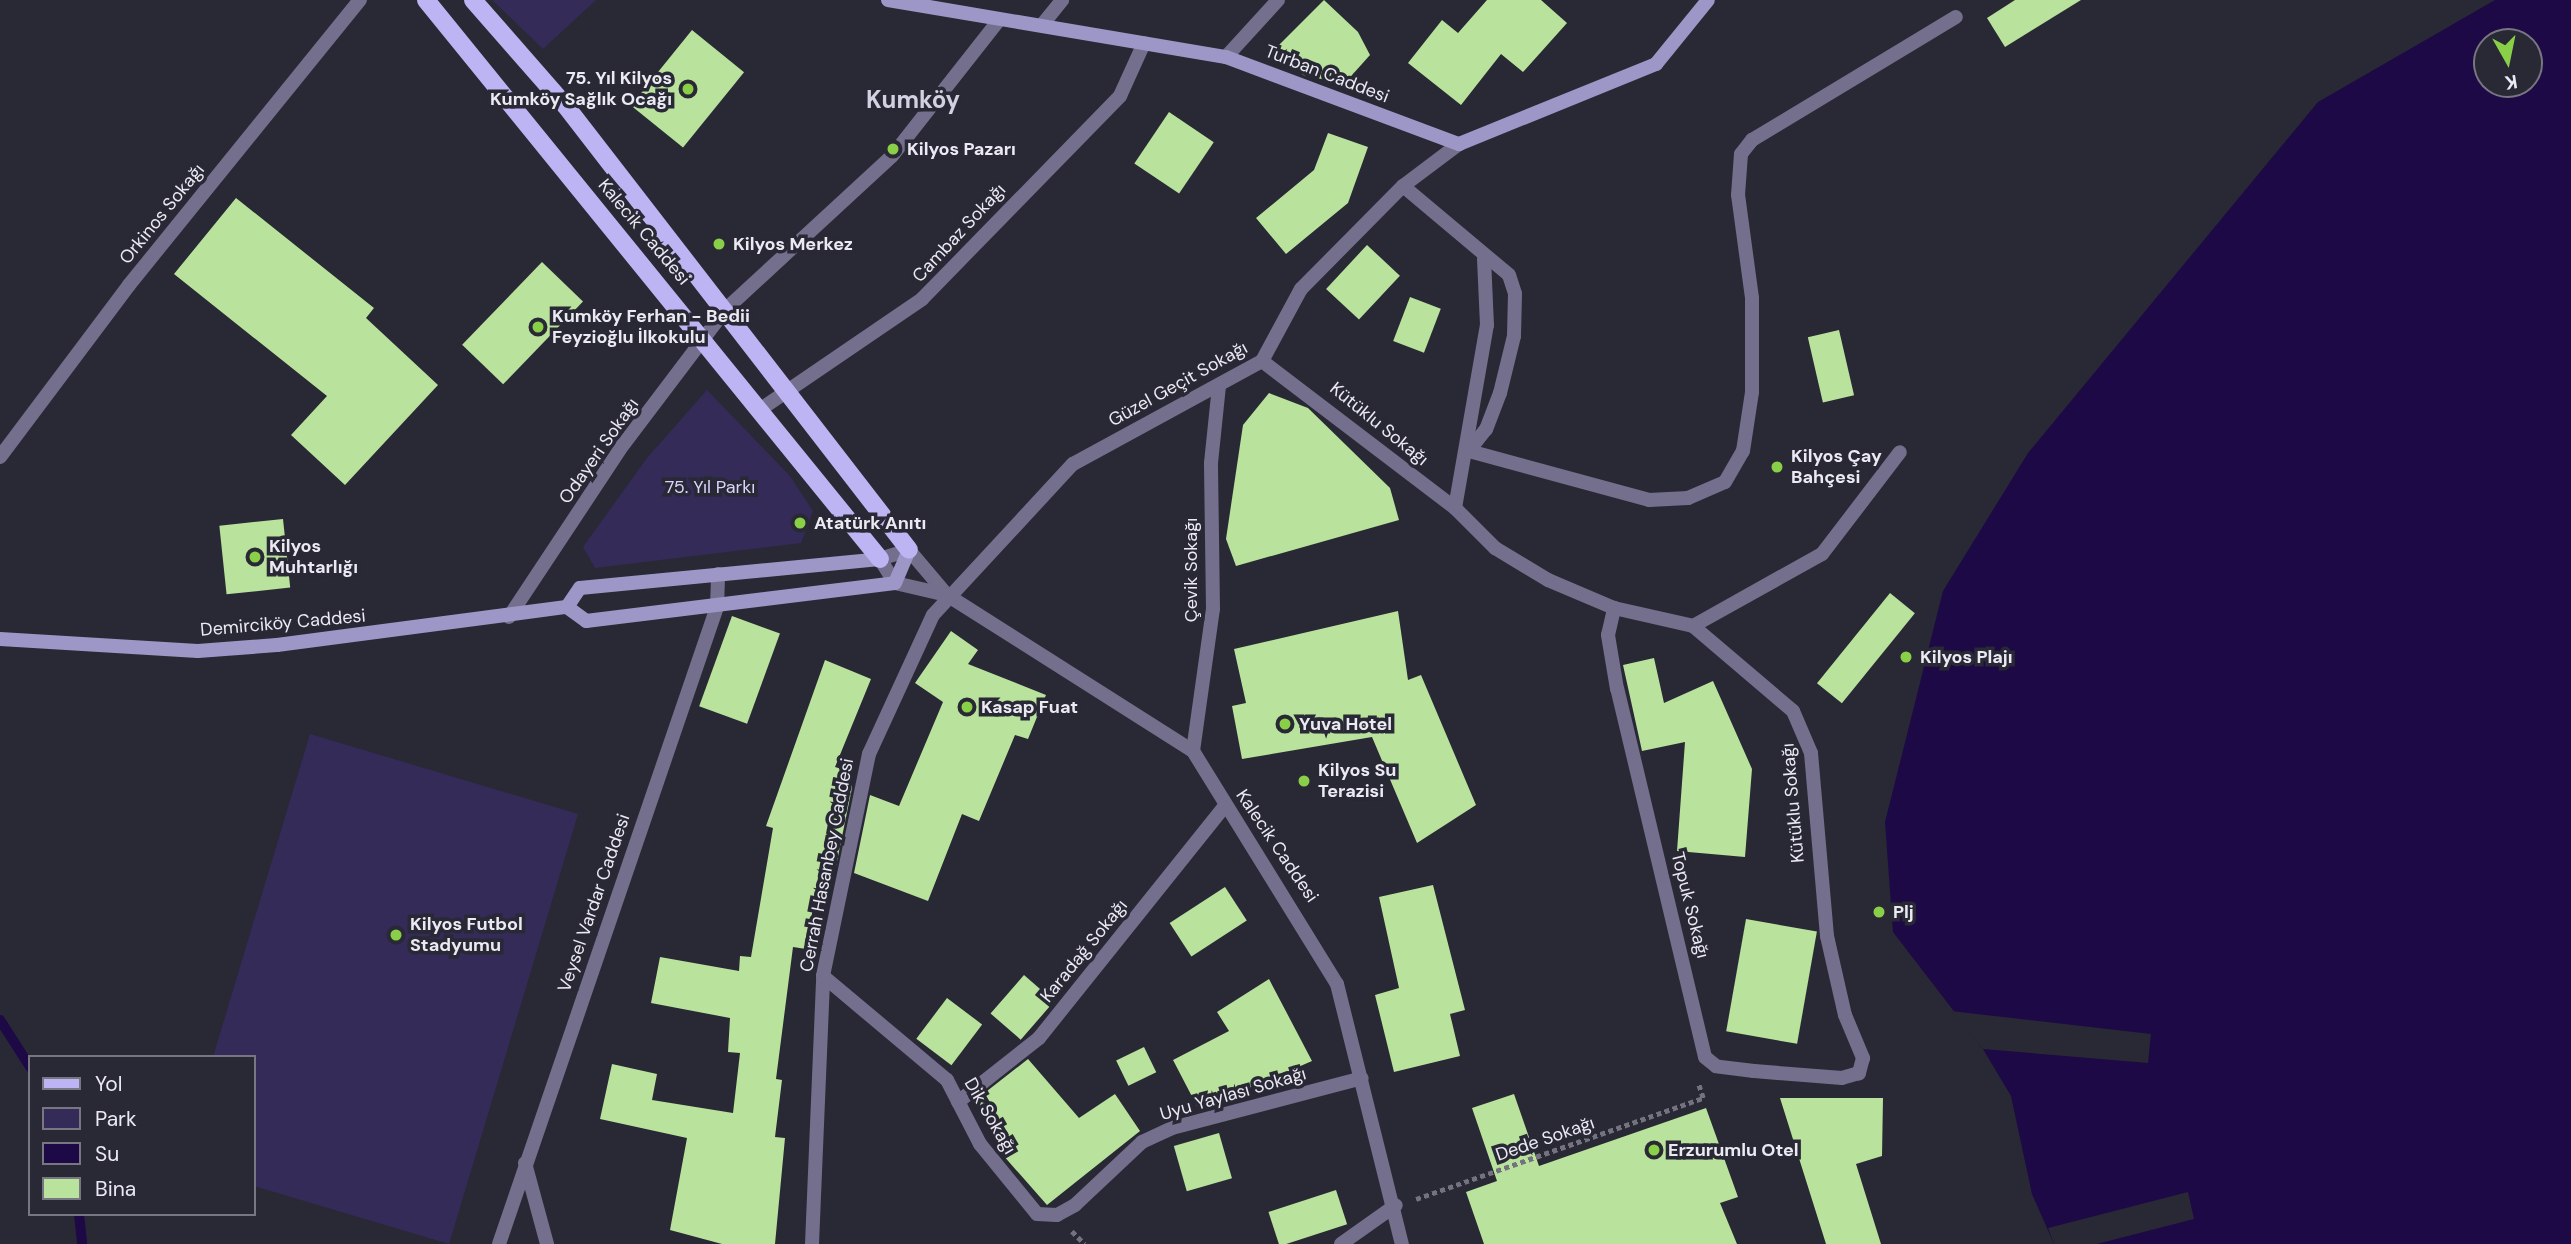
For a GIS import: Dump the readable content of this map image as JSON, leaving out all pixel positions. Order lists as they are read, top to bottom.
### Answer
{
  "streets": {
    "main road": ["Kalecik Caddesi"],
    "street": [
      "Turban Caddesi",
      "Orkinos Sokağı",
      "Cambaz Sokağı",
      "Güzel Geçit Sokağı",
      "Kütüklu Sokağı",
      "Odayeri Sokağı",
      "Çevik Sokağı",
      "Demirciköy Caddesi",
      "Cerrah Hasanbey Caddesi",
      "Veysel Vardar Caddesi",
      "Topuk Sokağı",
      "Karadağ Sokağı",
      "Uyu Yaylası Sokağı",
      "Dik Sokağı"
    ],
    "path": ["Dede Sokağı"]
  },
  "crossings": [
    ["Turban Caddesi", "Cambaz Sokağı"],
    ["Turban Caddesi", "Güzel Geçit Sokağı"],
    ["Kalecik Caddesi", "Cambaz Sokağı"],
    ["Kalecik Caddesi", "Güzel Geçit Sokağı"],
    ["Kalecik Caddesi", "Odayeri Sokağı"],
    ["Kalecik Caddesi", "Çevik Sokağı"],
    ["Kalecik Caddesi", "Demirciköy Caddesi"],
    ["Kalecik Caddesi", "Cerrah Hasanbey Caddesi"],
    ["Kalecik Caddesi", "Karadağ Sokağı"],
    ["Kalecik Caddesi", "Uyu Yaylası Sokağı"],
    ["Kalecik Caddesi", "Dede Sokağı"],
    ["Güzel Geçit Sokağı", "Kütüklu Sokağı"],
    ["Güzel Geçit Sokağı", "Çevik Sokağı"],
    ["Güzel Geçit Sokağı", "Cerrah Hasanbey Caddesi"],
    ["Kütüklu Sokağı", "Topuk Sokağı"],
    ["Odayeri Sokağı", "Demirciköy Caddesi"],
    ["Demirciköy Caddesi", "Veysel Vardar Caddesi"],
    ["Cerrah Hasanbey Caddesi", "Dik Sokağı"],
    ["Karadağ Sokağı", "Dik Sokağı"],
    ["Uyu Yaylası Sokağı", "Dik Sokağı"]
  ],
  "districts": ["Kumköy"],
  "parks": ["75. Yıl Parkı"],
  "places": [
    "75. Yıl Kilyos Kumköy Sağlık Ocağı",
    "Kilyos Pazarı",
    "Kilyos Merkez",
    "Kumköy Ferhan - Bedii Feyzioğlu İlkokulu",
    "Kilyos Çay Bahçesi",
    "Atatürk Anıtı",
    "Kilyos Muhtarlığı",
    "Kilyos Plajı",
    "Kasap Fuat",
    "Yuva Hotel",
    "Kilyos Su Terazisi",
    "Plj",
    "Kilyos Futbol Stadyumu",
    "Erzurumlu Otel"
  ],
  "legend": [
    "Yol",
    "Park",
    "Su",
    "Bina"
  ],
  "north": "bottom"
}
